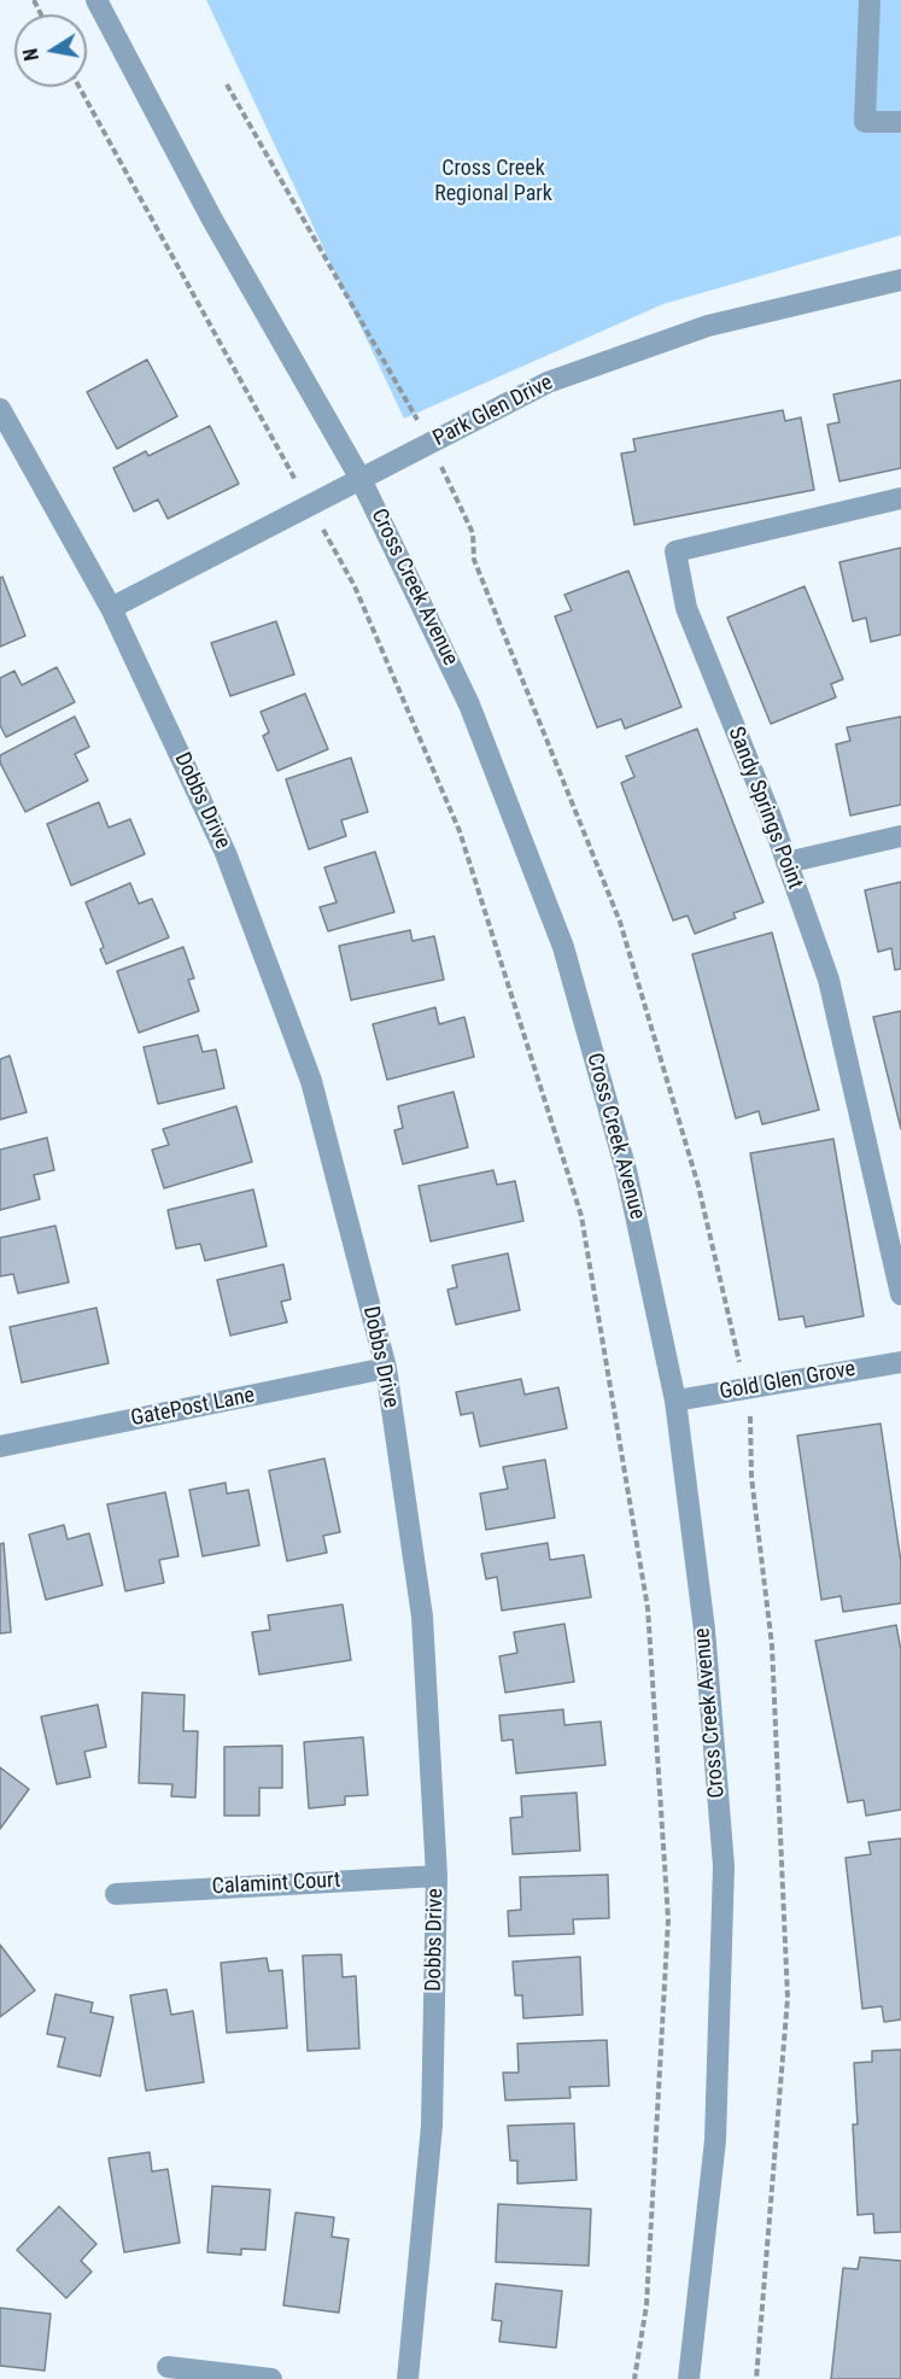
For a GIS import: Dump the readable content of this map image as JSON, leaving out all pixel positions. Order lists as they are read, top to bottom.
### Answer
{
  "streets": {
    "street": [
      "Park Glen Drive",
      "Cross Creek Avenue",
      "Dobbs Drive",
      "Sandy Springs Point",
      "Gold Glen Grove",
      "GatePost Lane",
      "Calamint Court"
    ]
  },
  "crossings": [
    ["Park Glen Drive", "Cross Creek Avenue"],
    ["Park Glen Drive", "Dobbs Drive"],
    ["Cross Creek Avenue", "Gold Glen Grove"],
    ["Dobbs Drive", "GatePost Lane"],
    ["Dobbs Drive", "Calamint Court"]
  ],
  "parks": ["Cross Creek Regional Park"],
  "north": "left"
}
